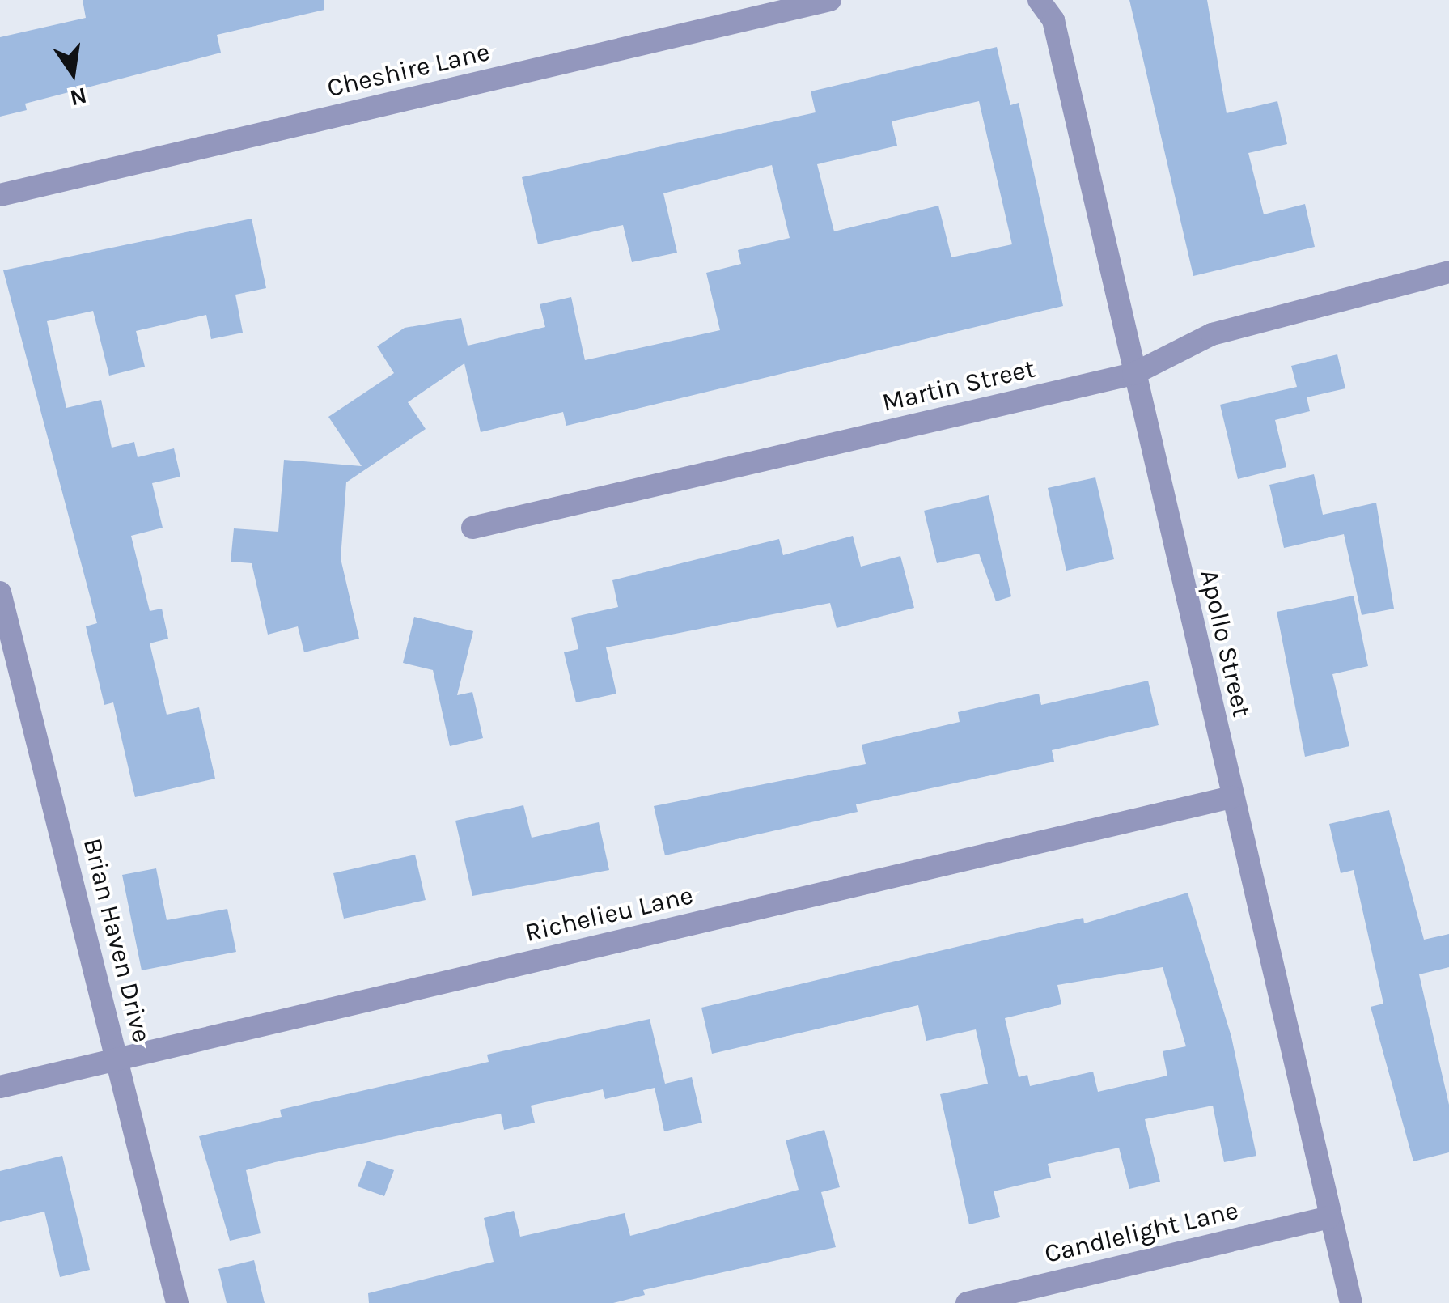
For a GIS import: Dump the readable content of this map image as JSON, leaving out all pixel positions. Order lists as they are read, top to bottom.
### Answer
{
  "streets": {
    "street": [
      "Cheshire Lane",
      "Martin Street",
      "Apollo Street",
      "Richelieu Lane",
      "Brian Haven Drive",
      "Candlelight Lane"
    ]
  },
  "crossings": [
    ["Martin Street", "Apollo Street"],
    ["Apollo Street", "Richelieu Lane"],
    ["Apollo Street", "Candlelight Lane"],
    ["Richelieu Lane", "Brian Haven Drive"]
  ],
  "north": "bottom"
}
